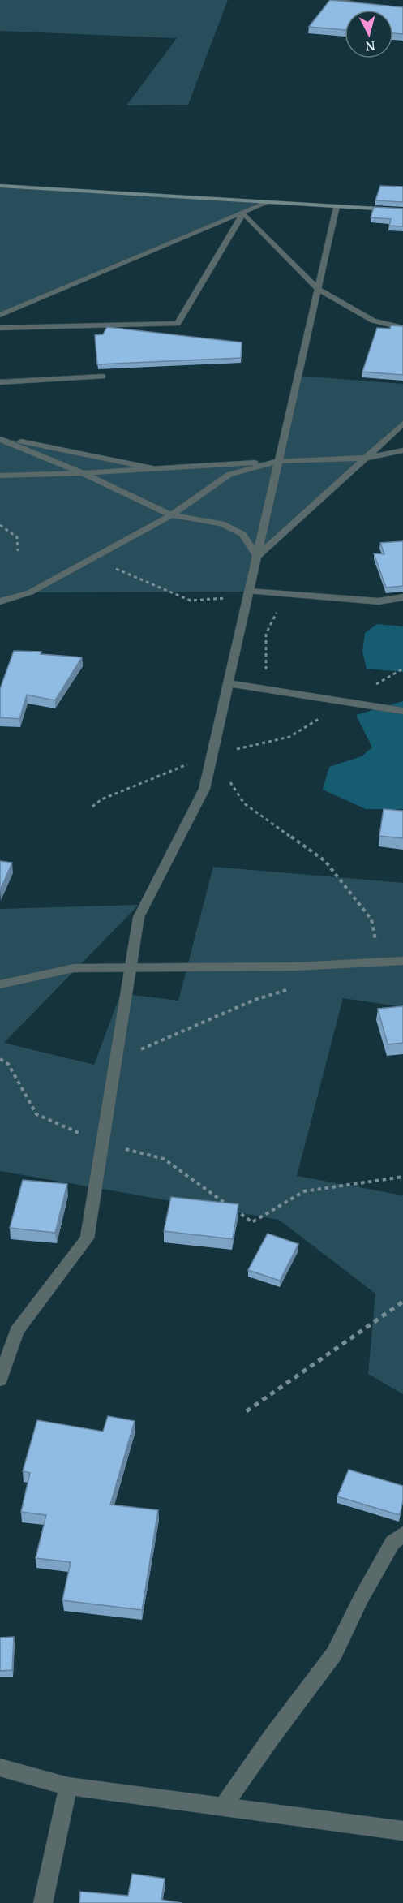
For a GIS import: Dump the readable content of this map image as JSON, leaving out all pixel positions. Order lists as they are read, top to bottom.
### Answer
{
  "north": "bottom"
}
